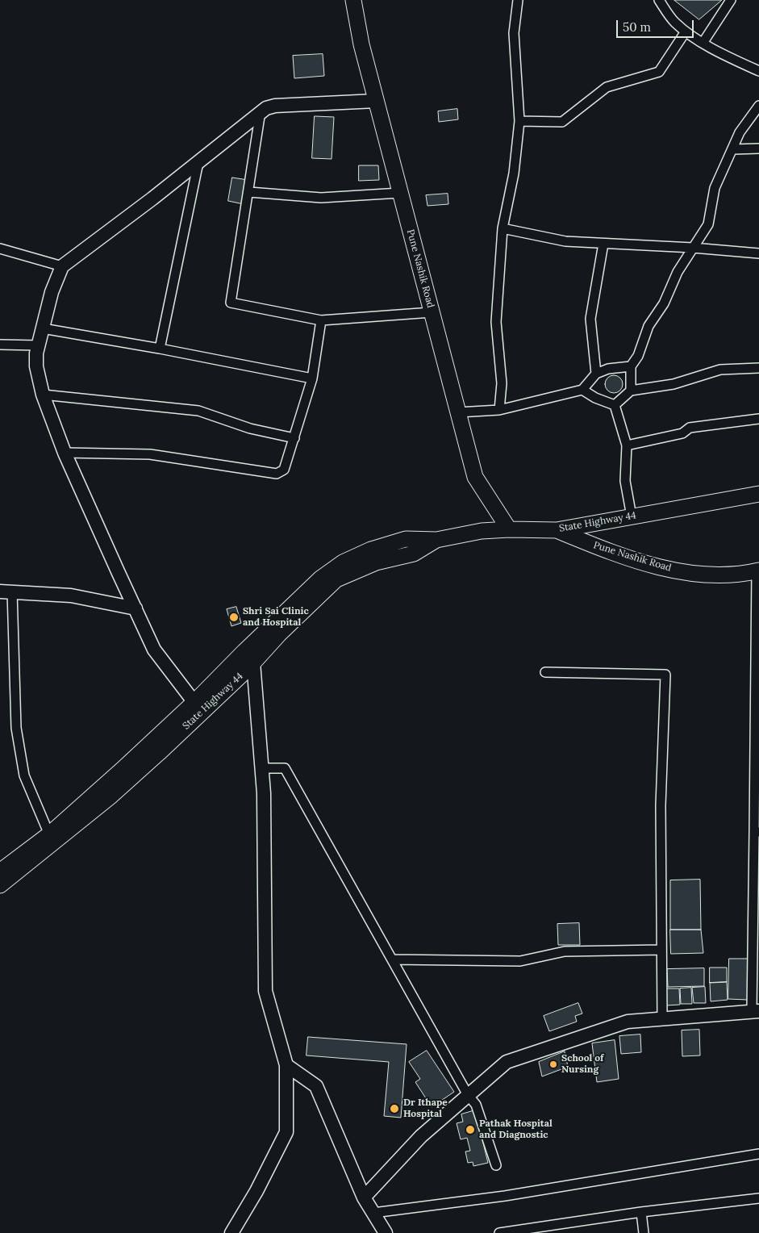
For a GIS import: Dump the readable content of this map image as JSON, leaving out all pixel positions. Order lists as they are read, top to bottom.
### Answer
{
  "streets": {
    "main road": ["Pune Nashik Road", "State Highway 44"]
  },
  "crossings": [
    ["Pune Nashik Road", "State Highway 44"]
  ],
  "places": [
    "Shri Sai Clinic and Hospital",
    "School of Nursing",
    "Dr Ithape Hospital",
    "Pathak Hospital and Diagnostic"
  ],
  "scale_bar": "50 m"
}
